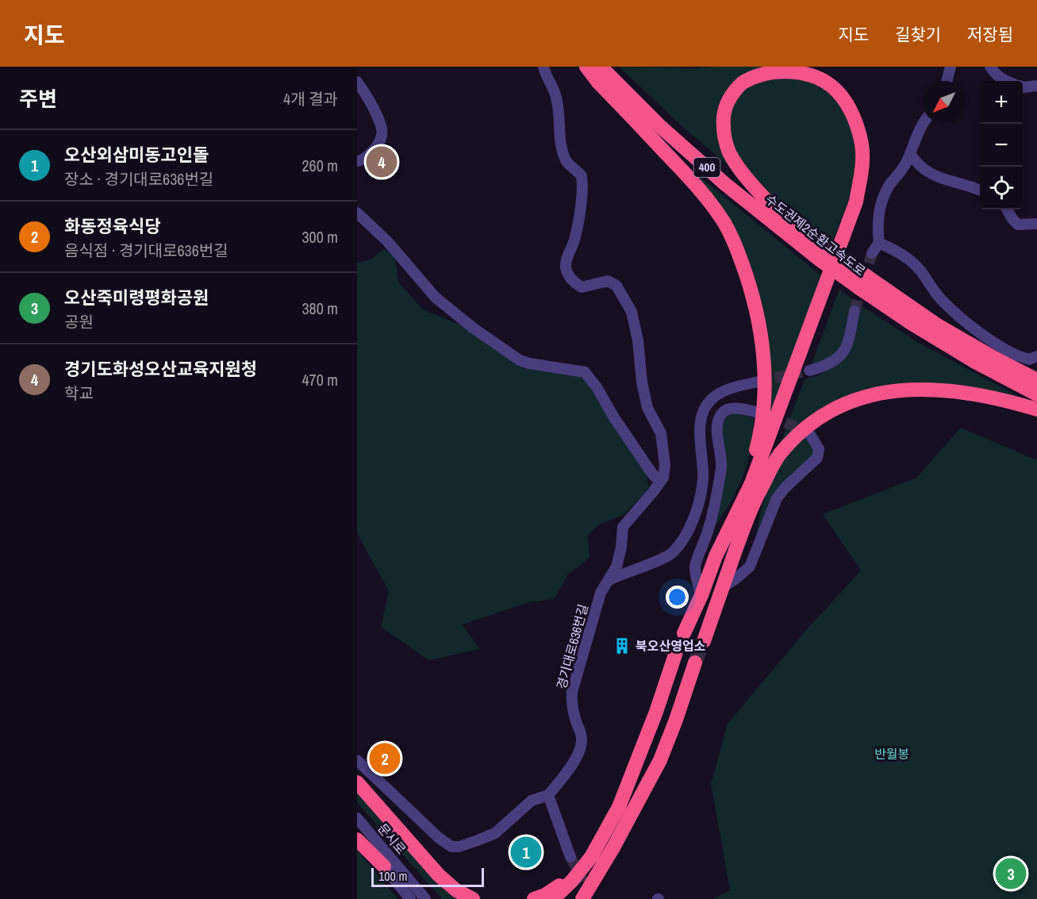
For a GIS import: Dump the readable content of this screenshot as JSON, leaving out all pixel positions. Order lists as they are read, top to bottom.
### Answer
{
  "streets": {
    "highway": ["400", "수도권제2순환고속도로"],
    "street": ["경기대로636번길", "문시로"]
  },
  "parks": ["반월봉"],
  "places": {
    "building": ["북오산영업소"]
  },
  "scale_bar": "100 m",
  "north": "bottom left",
  "page": {
    "header": "지도",
    "nav": ["지도", "길찾기", "저장됨"],
    "heading": ["주변", "4개 결과"],
    "map_buttons": ["+", "−"],
    "list": [
      {
        "mark": "1",
        "name": "오산외삼미동고인돌",
        "note": "장소 · 경기대로636번길",
        "value": "260 m"
      },
      {
        "mark": "2",
        "name": "화동정육식당",
        "note": "음식점 · 경기대로636번길",
        "value": "300 m"
      },
      {
        "mark": "3",
        "name": "오산죽미령평화공원",
        "note": "공원",
        "value": "380 m"
      },
      {
        "mark": "4",
        "name": "경기도화성오산교육지원청",
        "note": "학교",
        "value": "470 m"
      }
    ],
    "pins": [
      "4",
      "2",
      "1",
      "3"
    ],
    "scale": "100 m"
  }
}
